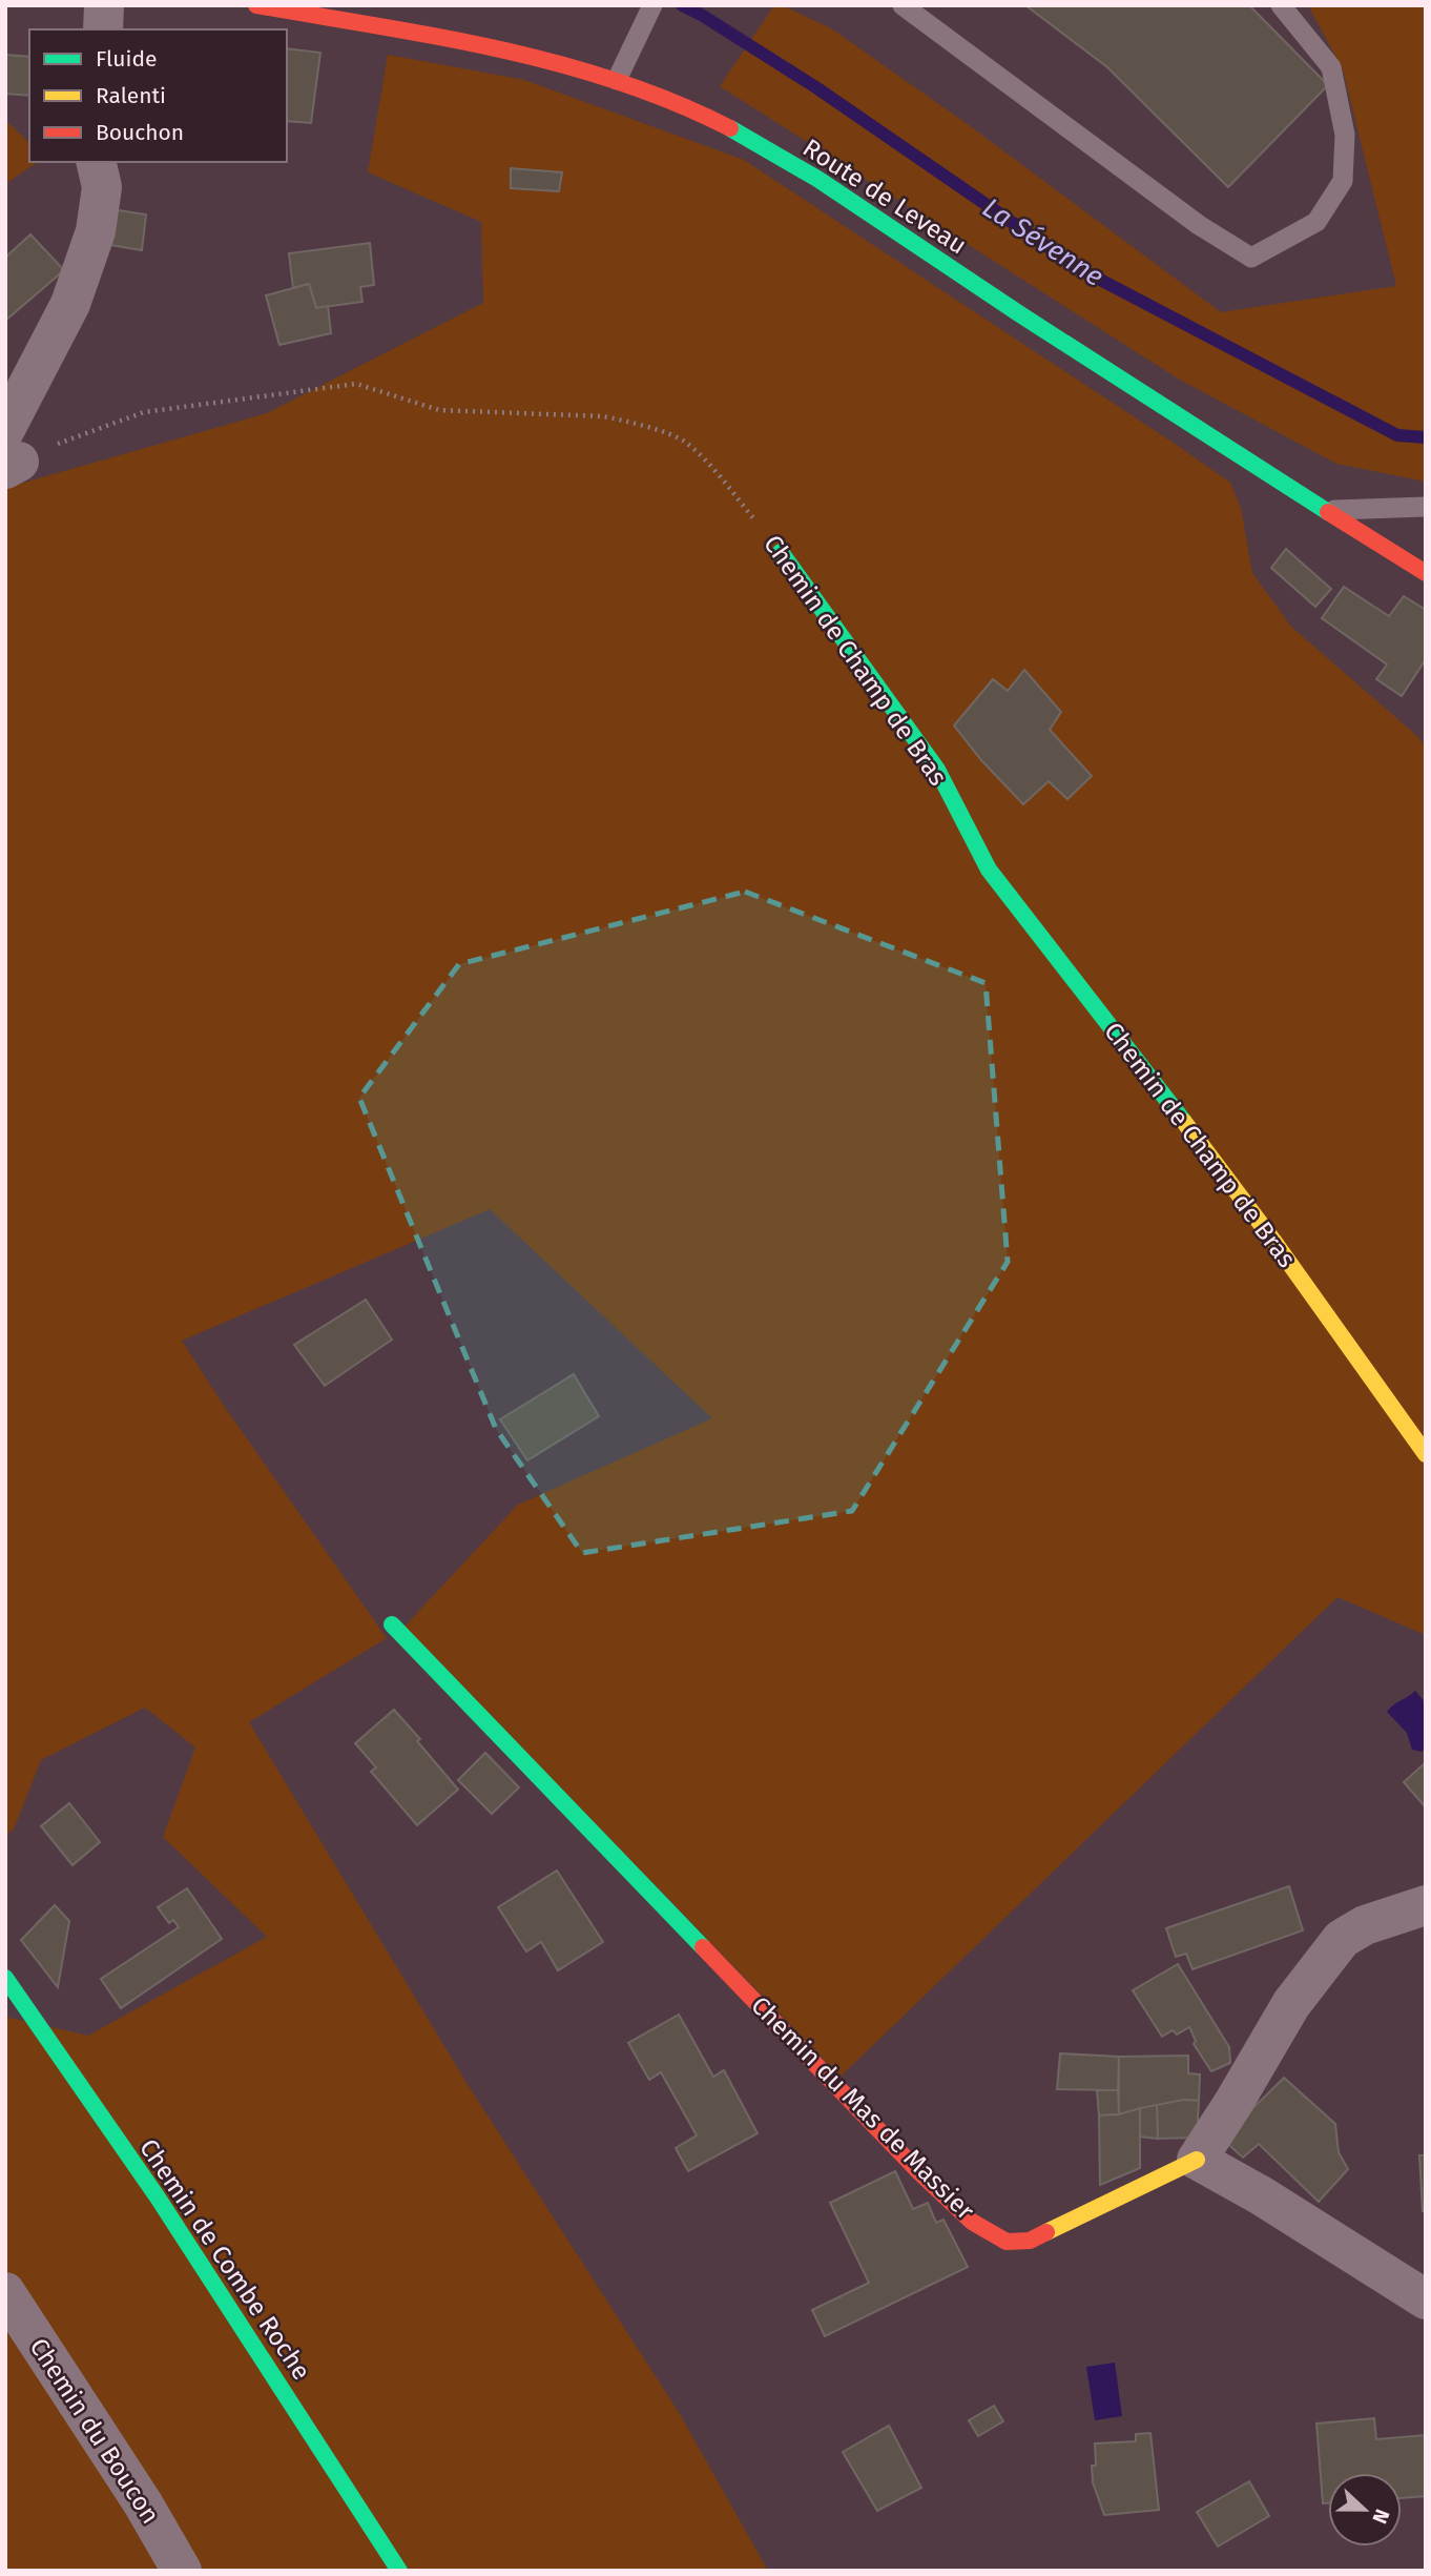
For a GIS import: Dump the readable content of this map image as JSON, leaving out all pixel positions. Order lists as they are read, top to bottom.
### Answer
{
  "streets": {
    "street": [
      "Route de Leveau",
      "Chemin de Champ de Bras",
      "Chemin du Mas de Massier",
      "Chemin de Combe Roche",
      "Chemin du Boucon"
    ]
  },
  "water": ["La Sévenne"],
  "legend": ["Fluide", "Ralenti", "Bouchon"],
  "north": "right"
}
